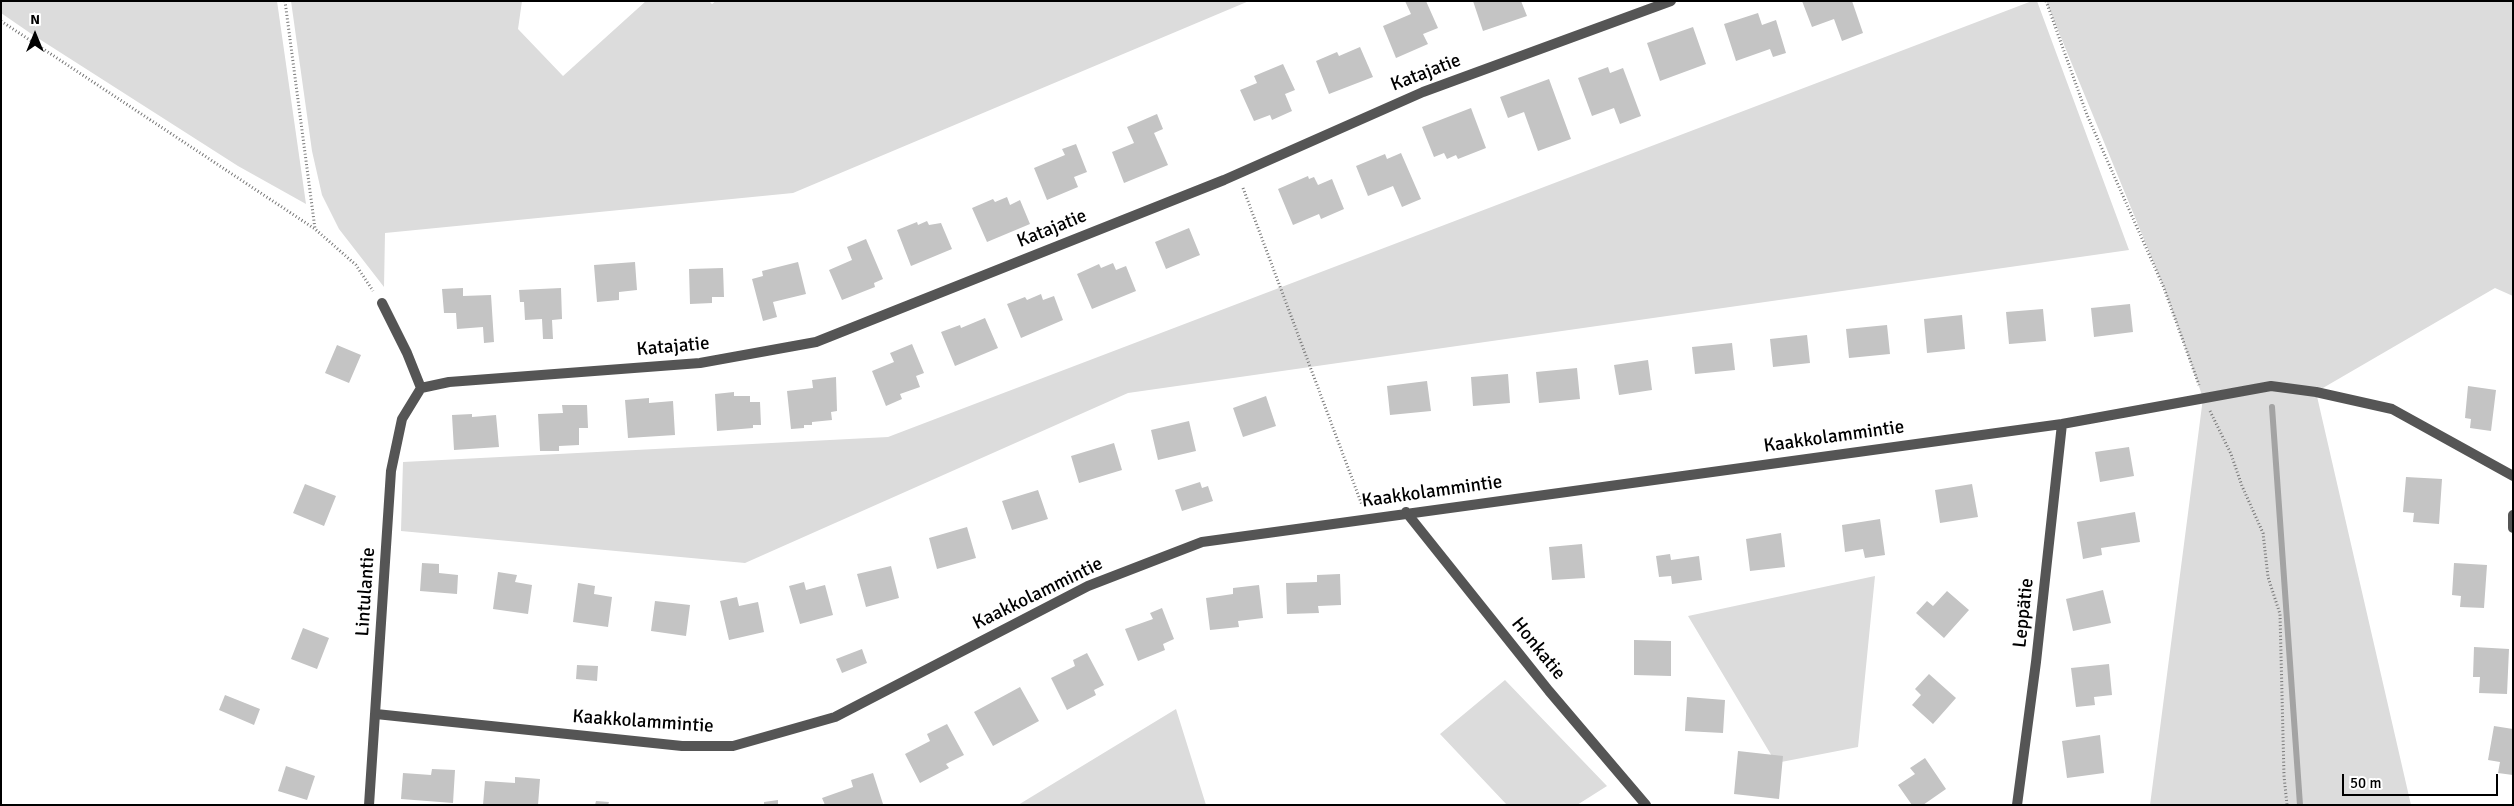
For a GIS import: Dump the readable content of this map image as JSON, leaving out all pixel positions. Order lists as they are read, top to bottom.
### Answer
{
  "streets": {
    "street": [
      "Katajatie",
      "Kaakkolammintie",
      "Lintulantie",
      "Leppätie",
      "Honkatie"
    ]
  },
  "crossings": [
    ["Katajatie", "Lintulantie"],
    ["Kaakkolammintie", "Lintulantie"],
    ["Kaakkolammintie", "Leppätie"],
    ["Kaakkolammintie", "Honkatie"]
  ],
  "scale_bar": "50 m",
  "north": "top"
}
